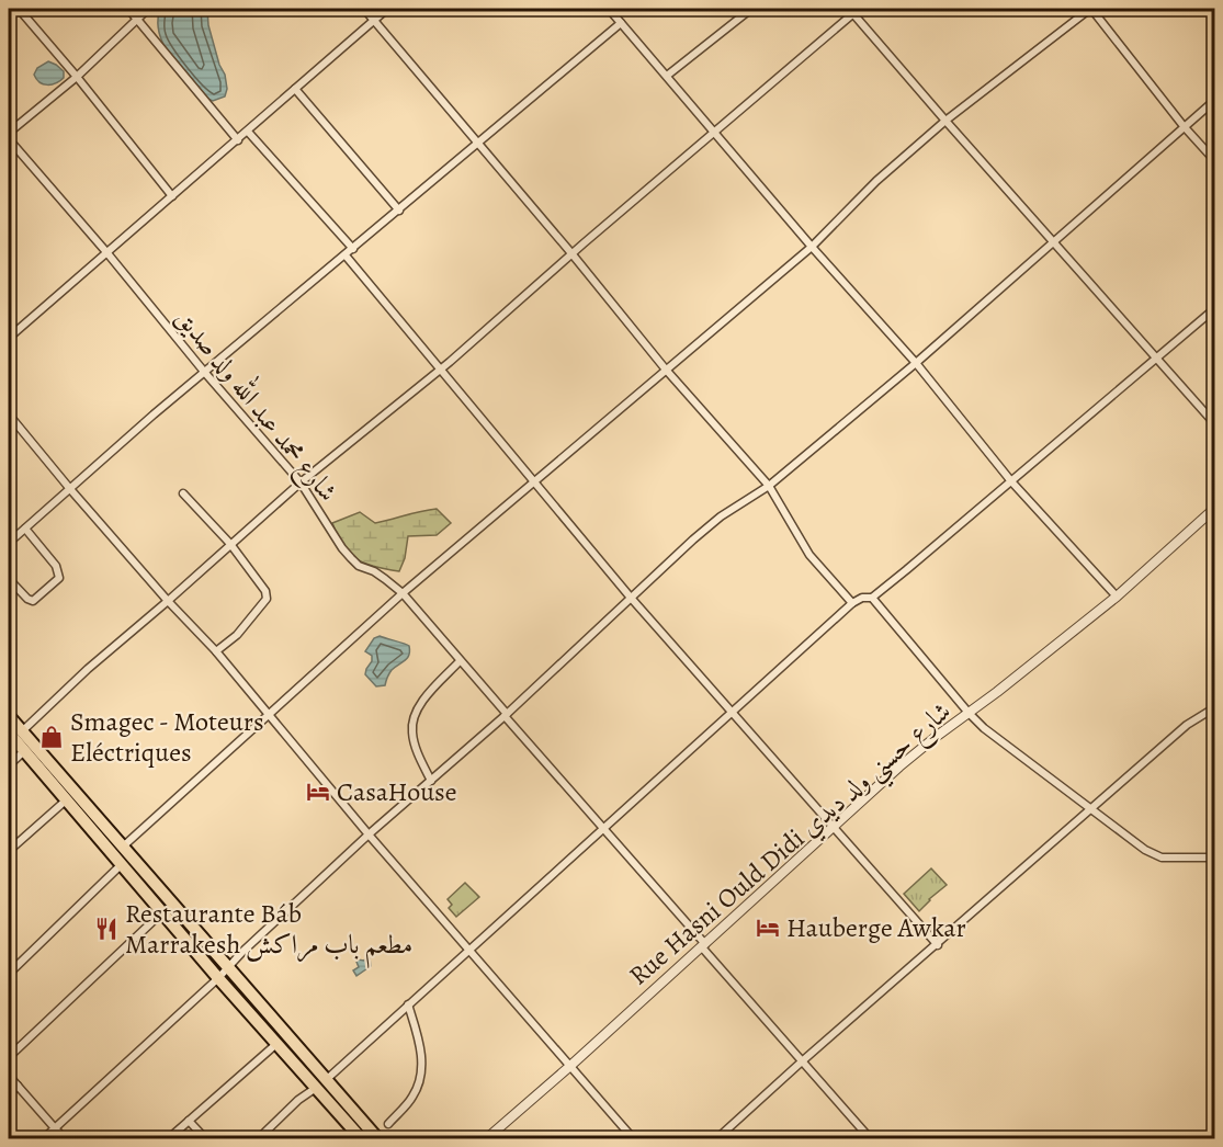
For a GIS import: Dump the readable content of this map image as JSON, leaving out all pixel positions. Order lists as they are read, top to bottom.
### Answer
{
  "streets": {
    "street": ["شارع محمد عبد الله ولد صديق", "Rue Hasni Ould Didi شارع حسني ولد ديدي"]
  },
  "crossings": [
    ["شارع محمد عبد الله ولد صديق", "Rue Hasni Ould Didi شارع حسني ولد ديدي"]
  ],
  "places": {
    "shop": ["Smagec - Moteurs Eléctriques"],
    "hotel": ["CasaHouse", "Hauberge Awkar"],
    "restaurant": ["Restaurante Báb Marrakesh مطعم باب مراكش"]
  }
}
